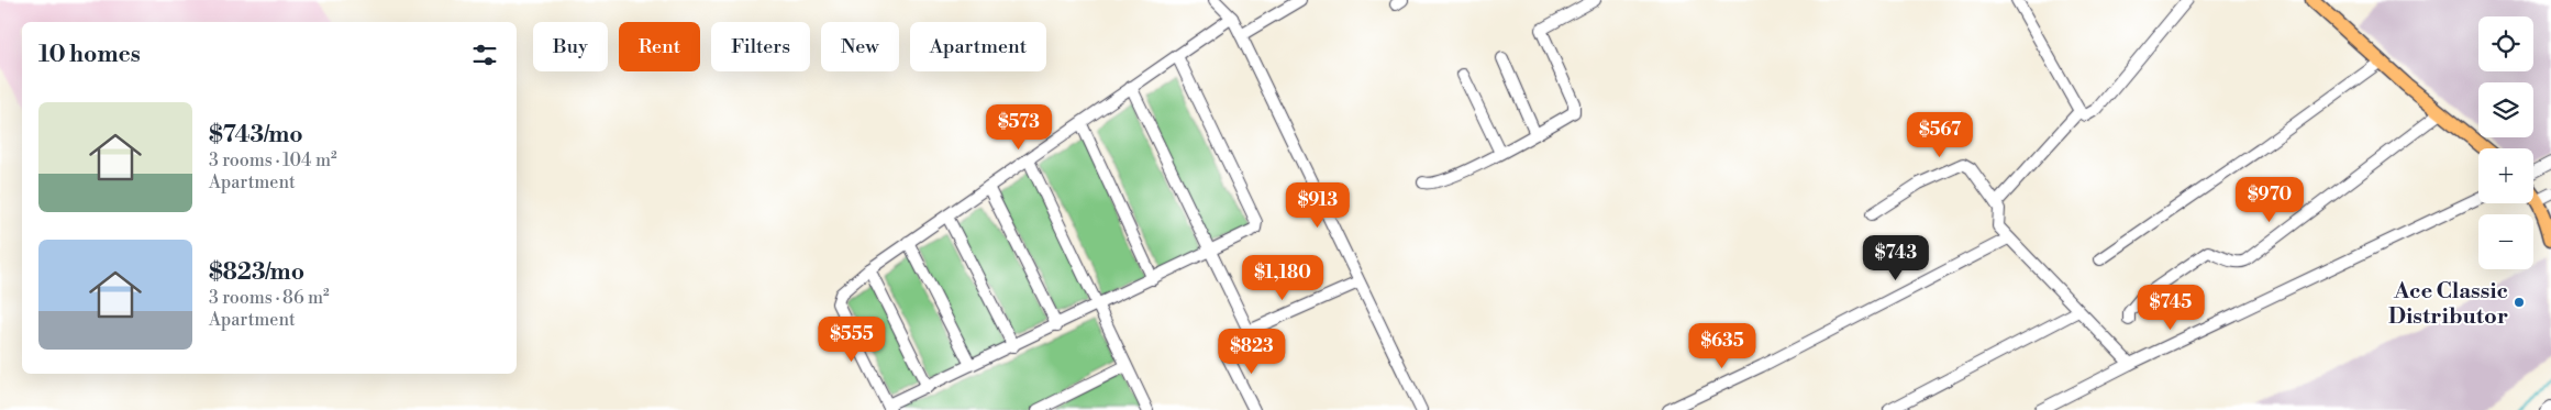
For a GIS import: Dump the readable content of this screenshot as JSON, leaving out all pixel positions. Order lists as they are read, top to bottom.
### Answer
{
  "places": ["Ace Classic Distributor"],
  "page": {
    "map_buttons": ["+", "−"],
    "chip": [
      "Buy",
      "Rent",
      "Filters",
      "New",
      "Apartment"
    ],
    "heading": "10 homes",
    "list": [
      {
        "name": "$743/mo",
        "note": "3 rooms · 104 m² · Apartment"
      },
      {
        "name": "$823/mo",
        "note": "3 rooms · 86 m² · Apartment"
      }
    ],
    "price": [
      "$573",
      "$567",
      "$970",
      "$913",
      "$743",
      "$1,180",
      "$745",
      "$555",
      "$635",
      "$823"
    ]
  }
}
